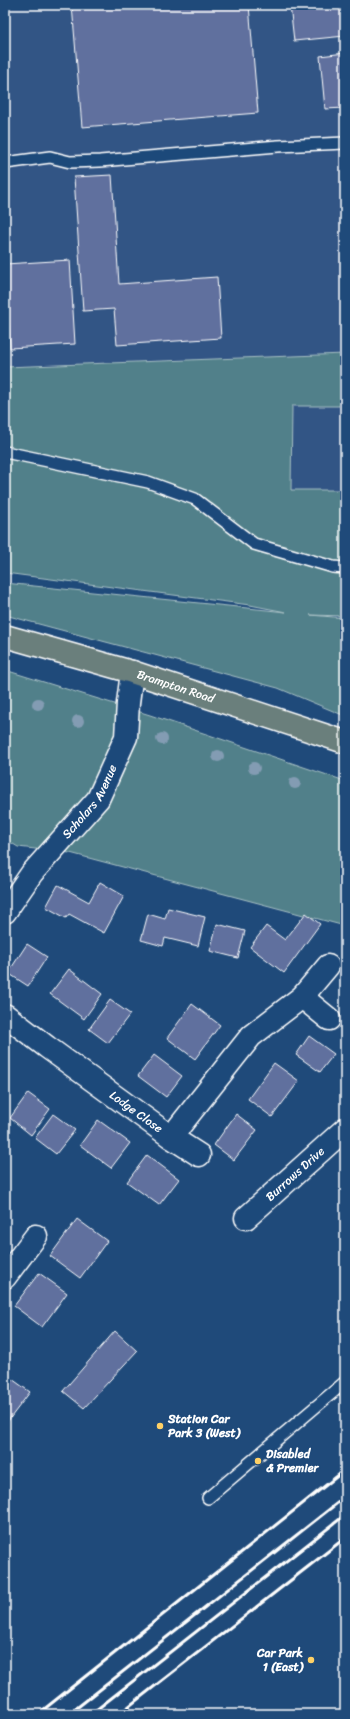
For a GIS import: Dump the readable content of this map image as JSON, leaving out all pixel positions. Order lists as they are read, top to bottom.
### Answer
{
  "streets": {
    "main road": ["Brampton Road"],
    "street": ["Scholars Avenue", "Lodge Close", "Burrows Drive"]
  },
  "crossings": [
    ["Brampton Road", "Scholars Avenue"]
  ],
  "places": ["Station Car Park 3 (West)", "Disabled & Premier", "Car Park 1 (East)"]
}
